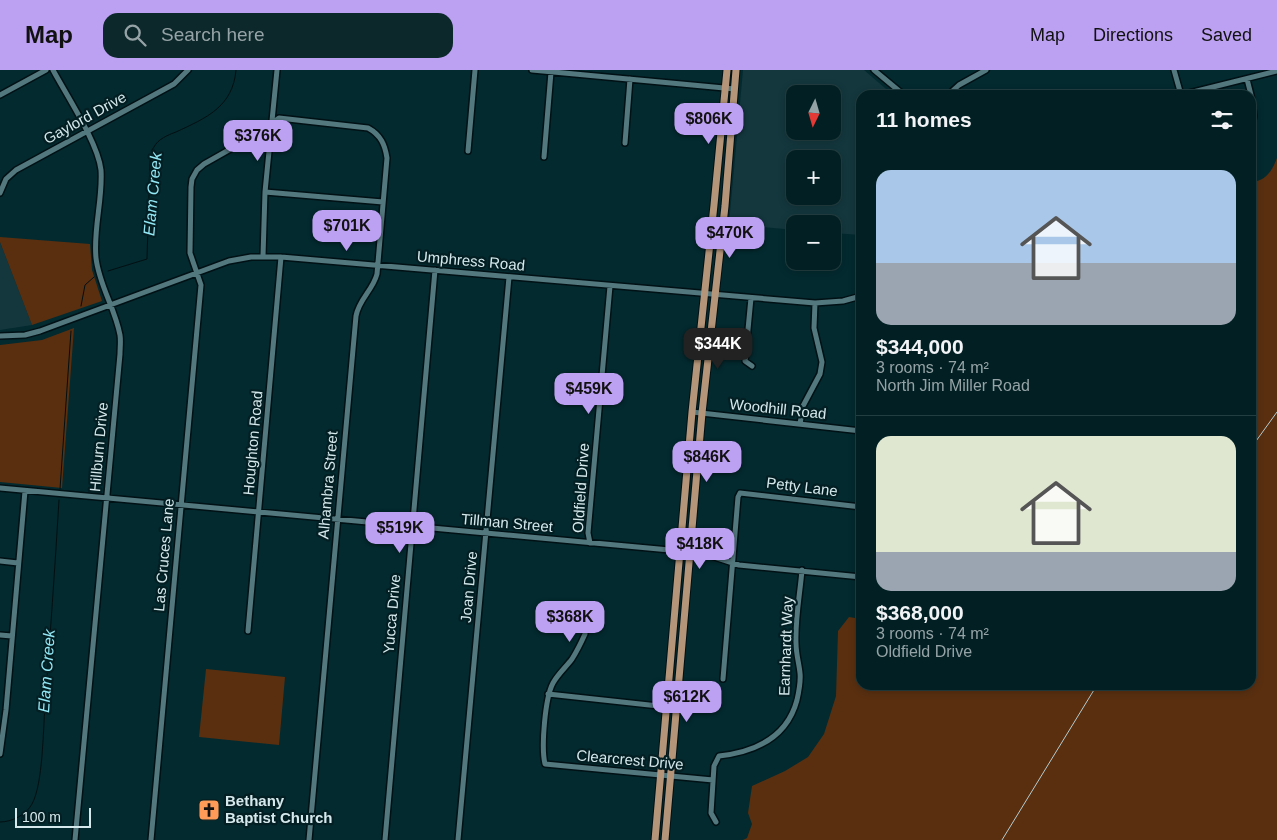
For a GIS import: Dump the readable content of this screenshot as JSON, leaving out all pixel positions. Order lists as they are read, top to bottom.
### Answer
{
  "streets": {
    "street": [
      "Gaylord Drive",
      "Umphress Road",
      "Woodhill Road",
      "Houghton Road",
      "Hillburn Drive",
      "Alhambra Street",
      "Petty Lane",
      "Oldfield Drive",
      "Tillman Street",
      "Las Cruces Lane",
      "Joan Drive",
      "Yucca Drive",
      "Earnhardt Way",
      "Clearcrest Drive"
    ]
  },
  "crossings": [
    ["Gaylord Drive", "Hillburn Drive"],
    ["Umphress Road", "Houghton Road"],
    ["Umphress Road", "Hillburn Drive"],
    ["Umphress Road", "Alhambra Street"],
    ["Umphress Road", "Oldfield Drive"],
    ["Umphress Road", "Las Cruces Lane"],
    ["Umphress Road", "Joan Drive"],
    ["Umphress Road", "Yucca Drive"],
    ["Houghton Road", "Tillman Street"],
    ["Hillburn Drive", "Tillman Street"],
    ["Alhambra Street", "Tillman Street"],
    ["Alhambra Street", "Las Cruces Lane"],
    ["Petty Lane", "Tillman Street"],
    ["Oldfield Drive", "Tillman Street"],
    ["Tillman Street", "Las Cruces Lane"],
    ["Tillman Street", "Joan Drive"],
    ["Tillman Street", "Yucca Drive"],
    ["Tillman Street", "Earnhardt Way"],
    ["Earnhardt Way", "Clearcrest Drive"]
  ],
  "water": ["Elam Creek"],
  "places": {
    "church": ["Bethany Baptist Church"]
  },
  "scale_bar": "100 m",
  "north": "bottom",
  "page": {
    "header": "Map",
    "search": "Search here",
    "nav": ["Map", "Directions", "Saved"],
    "map_buttons": ["+", "−"],
    "heading": "11 homes",
    "price": [
      "$806K",
      "$376K",
      "$701K",
      "$470K",
      "$344K",
      "$459K",
      "$846K",
      "$519K",
      "$418K",
      "$368K",
      "$612K"
    ],
    "list": [
      {
        "name": "$344,000",
        "note": "3 rooms · 74 m² · North Jim Miller Road"
      },
      {
        "name": "$368,000",
        "note": "3 rooms · 74 m² · Oldfield Drive"
      }
    ],
    "scale": "100 m"
  }
}
